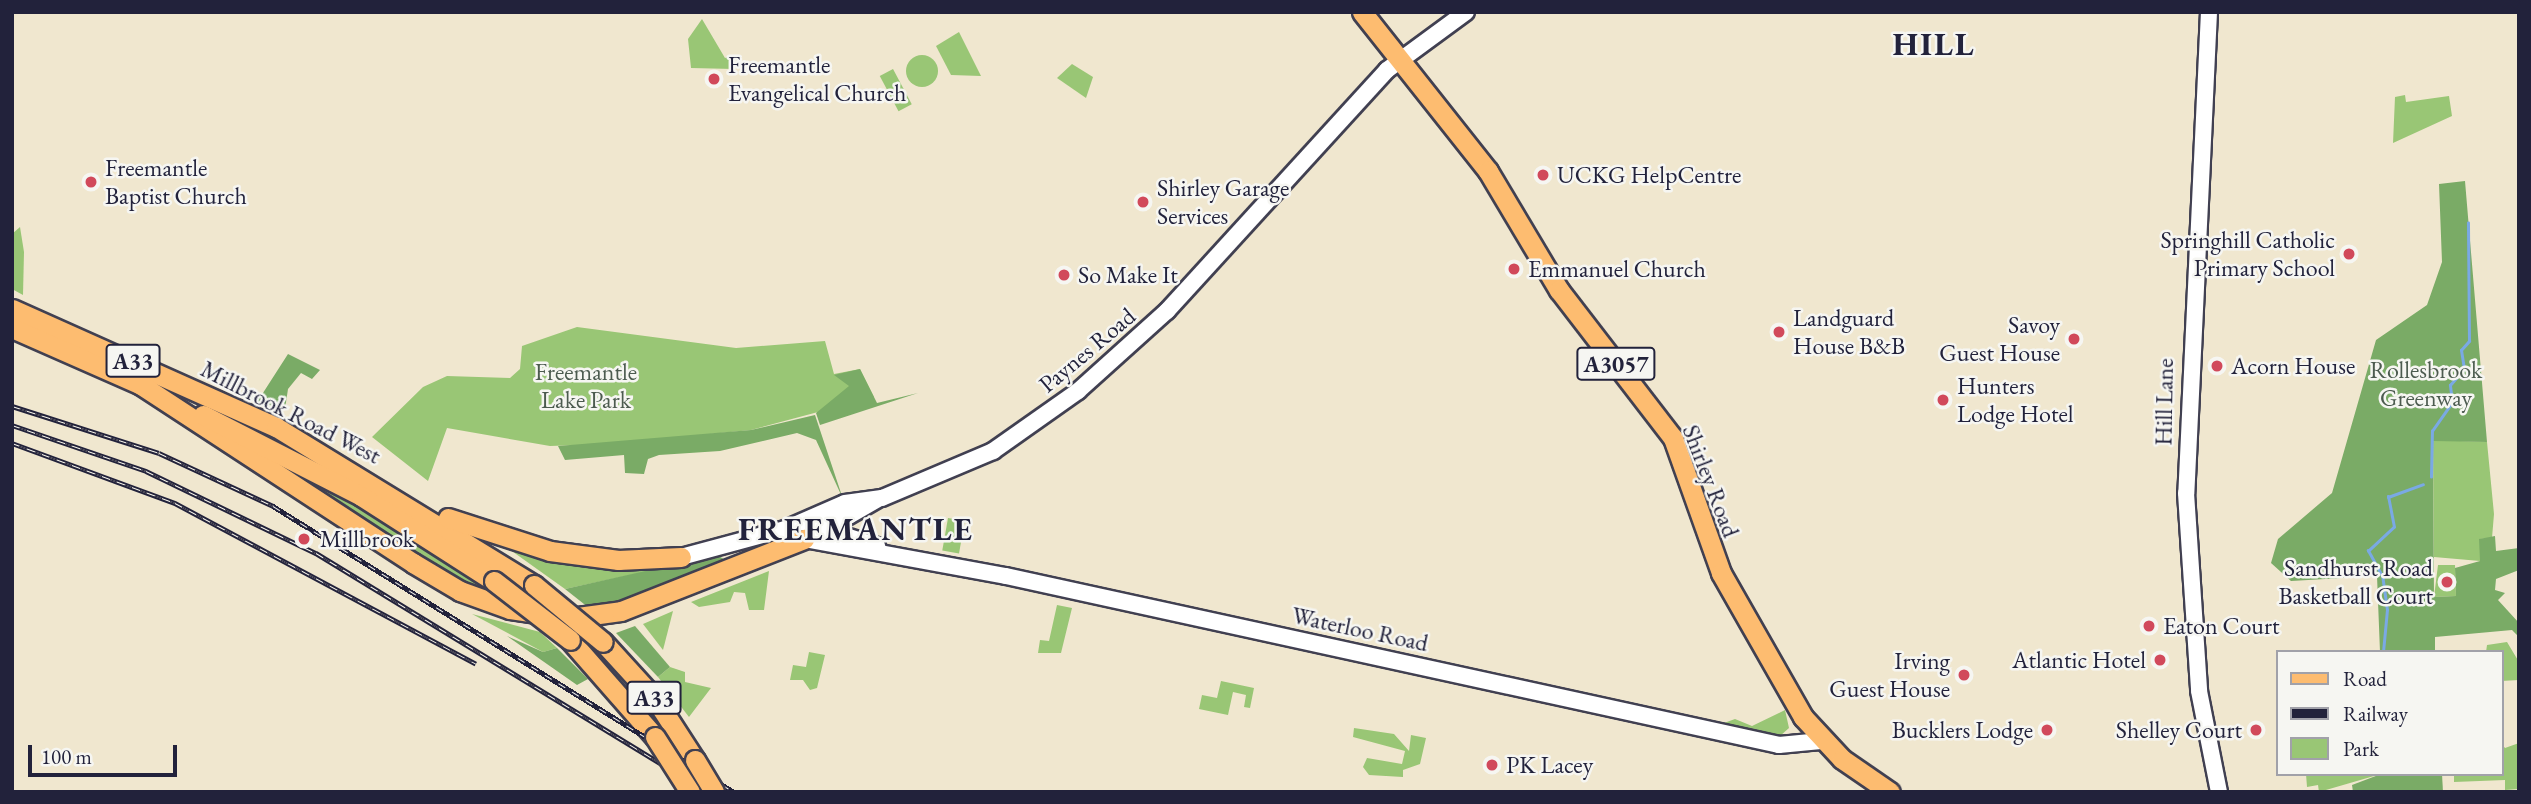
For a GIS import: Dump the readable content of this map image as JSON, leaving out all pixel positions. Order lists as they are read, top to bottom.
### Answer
{
  "streets": {
    "main road": [
      "A33",
      "A3057",
      "Millbrook Road West",
      "Shirley Road"
    ],
    "street": ["Paynes Road", "Hill Lane", "Waterloo Road"]
  },
  "crossings": [
    ["Paynes Road", "Shirley Road"],
    ["Paynes Road", "Waterloo Road"],
    ["Shirley Road", "Waterloo Road"]
  ],
  "districts": ["HILL", "FREEMANTLE"],
  "parks": ["Rollesbrook Greenway", "Freemantle Lake Park"],
  "places": [
    "Freemantle Evangelical Church",
    "UCKG HelpCentre",
    "Freemantle Baptist Church",
    "Shirley Garage Services",
    "Springhill Catholic Primary School",
    "Emmanuel Church",
    "So Make It",
    "Landguard House B&B",
    "Savoy Guest House",
    "Acorn House",
    "Hunters Lodge Hotel",
    "Millbrook",
    "Sandhurst Road Basketball Court",
    "Eaton Court",
    "Atlantic Hotel",
    "Irving Guest House",
    "Bucklers Lodge",
    "Shelley Court",
    "PK Lacey"
  ],
  "legend": ["Road", "Railway", "Park"],
  "scale_bar": "100 m"
}
